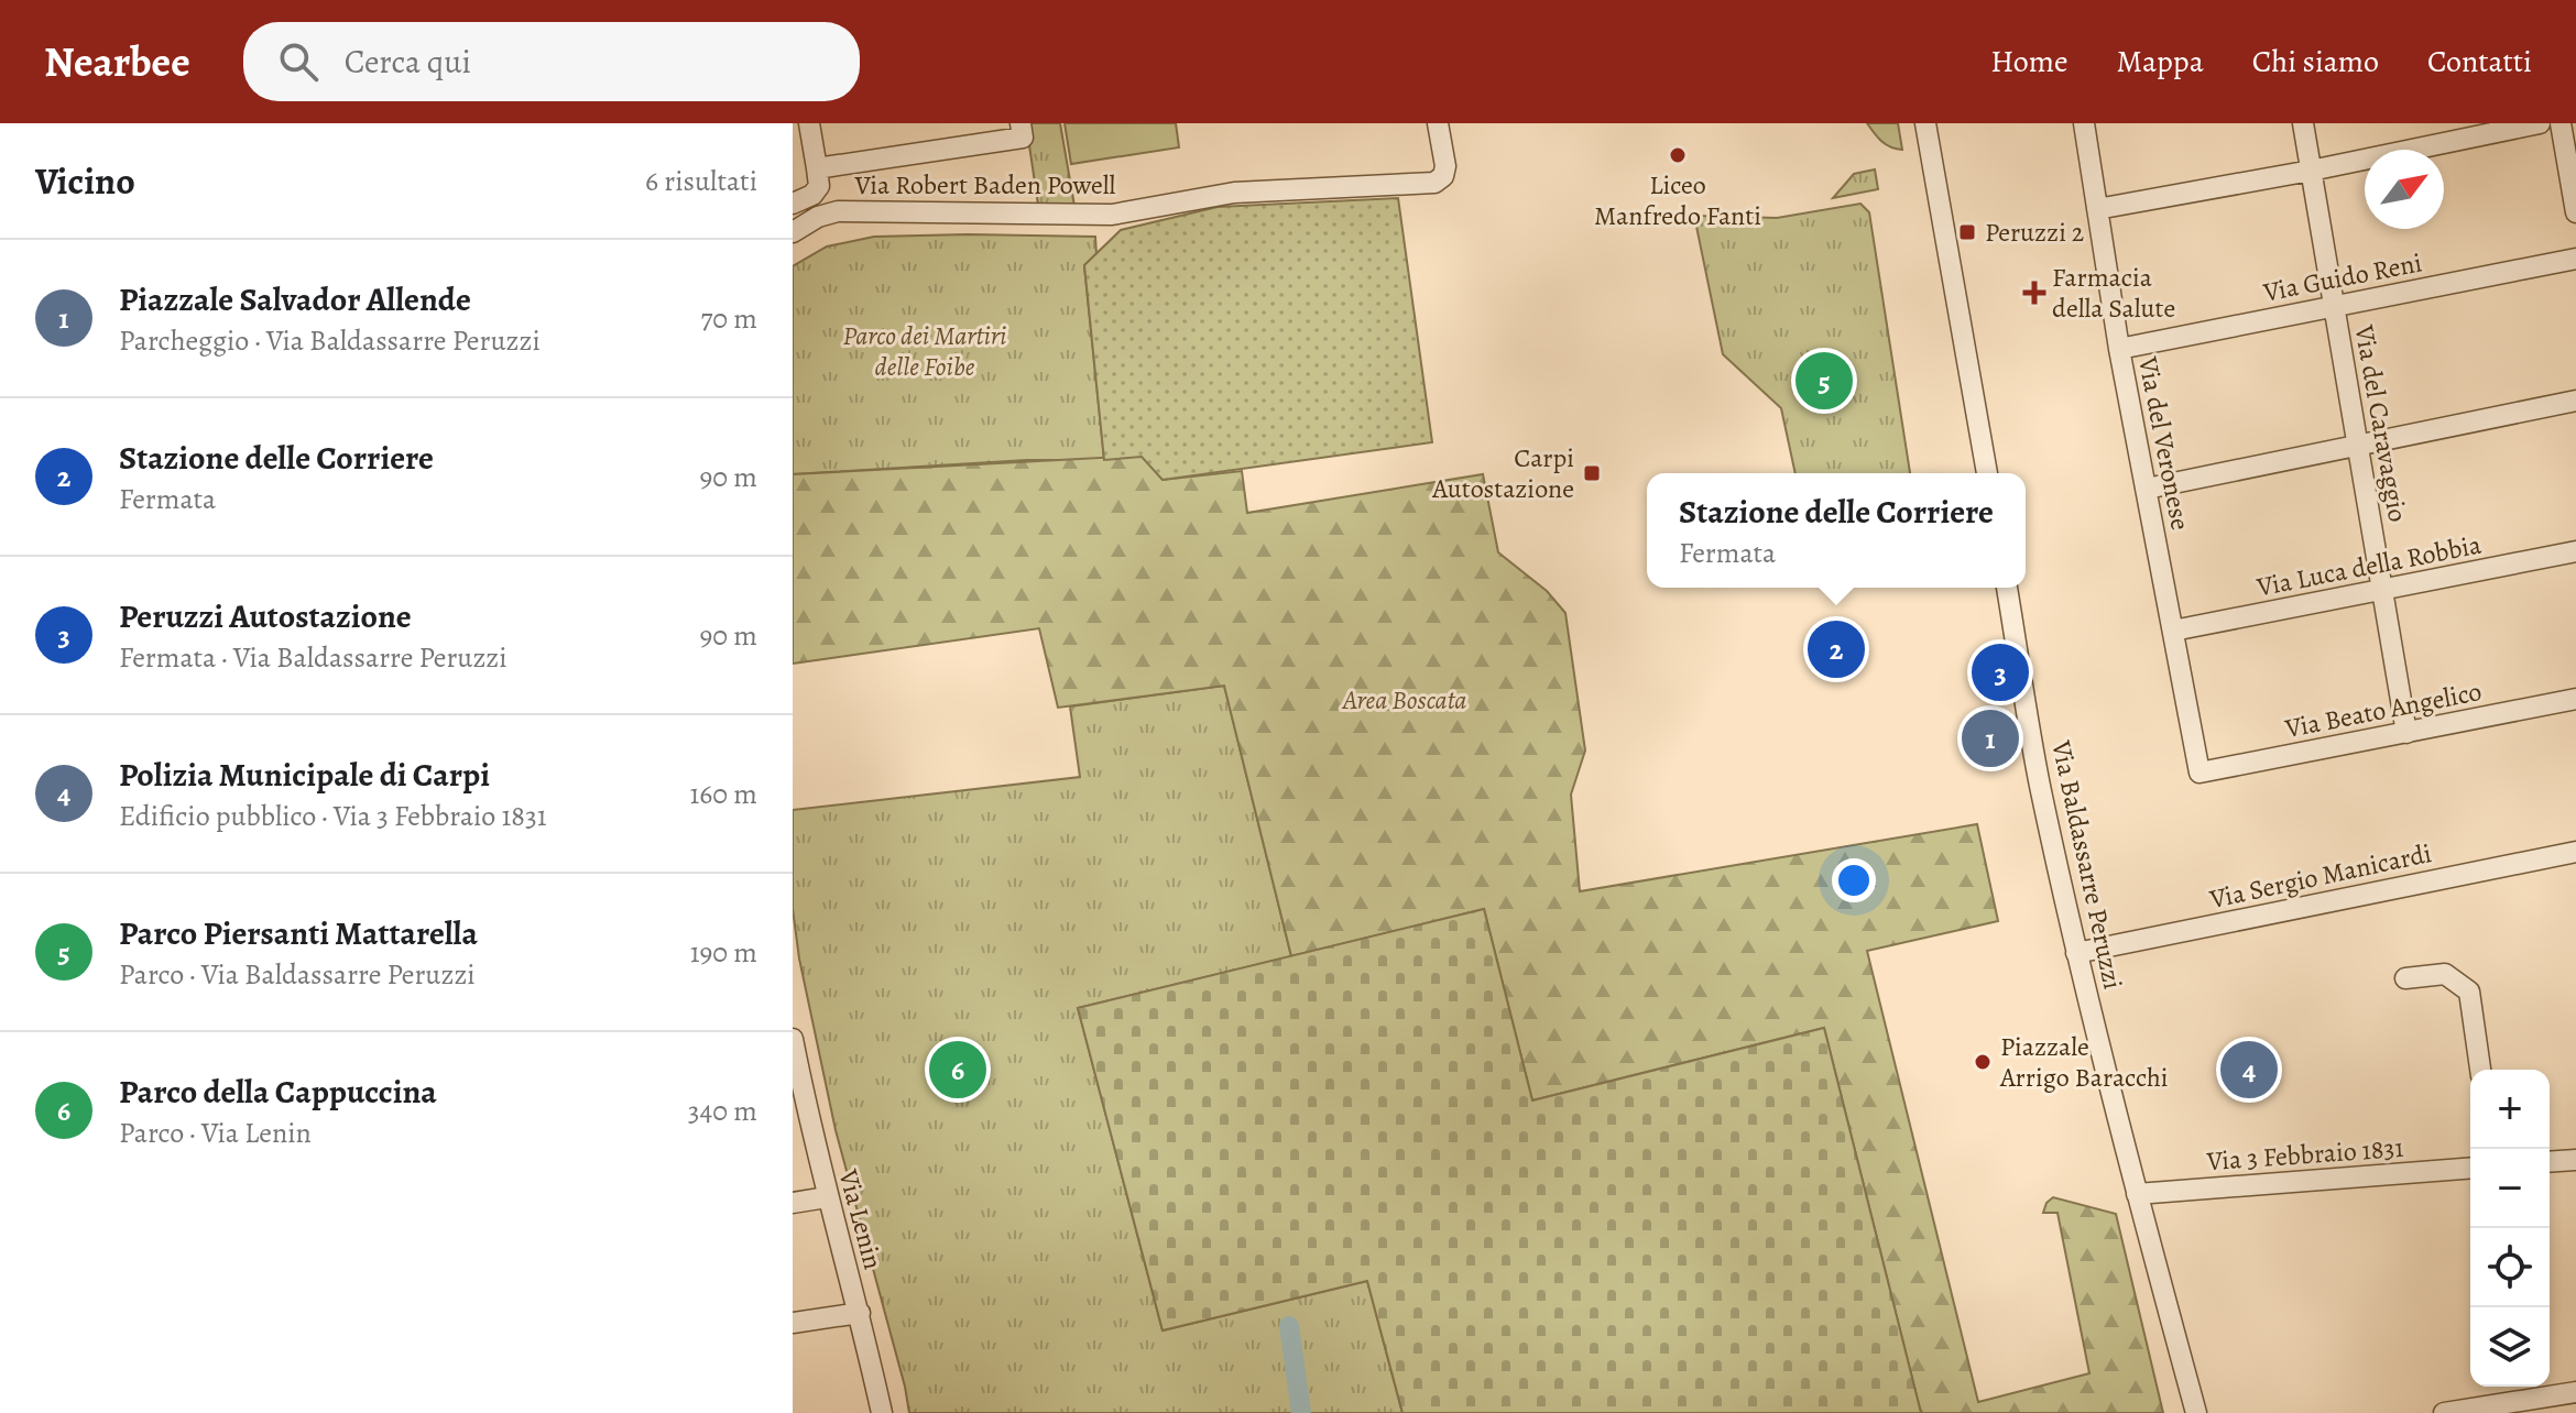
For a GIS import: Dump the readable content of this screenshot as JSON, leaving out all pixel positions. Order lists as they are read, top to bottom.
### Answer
{
  "streets": {
    "street": [
      "Via Robert Baden Powell",
      "Via Guido Reni",
      "Via del Caravaggio",
      "Via del Veronese",
      "Via Luca della Robbia",
      "Via Beato Angelico",
      "Via Baldassarre Peruzzi",
      "Via Sergio Manicardi",
      "Via 3 Febbraio 1831",
      "Via Lenin"
    ]
  },
  "crossings": [
    ["Via Guido Reni", "Via del Caravaggio"],
    ["Via Guido Reni", "Via del Veronese"],
    ["Via del Caravaggio", "Via Luca della Robbia"],
    ["Via del Caravaggio", "Via Beato Angelico"],
    ["Via del Veronese", "Via Luca della Robbia"],
    ["Via del Veronese", "Via Beato Angelico"],
    ["Via Baldassarre Peruzzi", "Via Sergio Manicardi"],
    ["Via Baldassarre Peruzzi", "Via 3 Febbraio 1831"]
  ],
  "parks": ["Parco dei Martiri delle Foibe", "Area Boscata"],
  "places": {
    "other": ["Liceo Manfredo Fanti", "Piazzale Arrigo Baracchi"],
    "transit": ["Peruzzi 2", "Carpi Autostazione"],
    "health": ["Farmacia della Salute"]
  },
  "north": "top right",
  "page": {
    "header": "Nearbee",
    "search": "Cerca qui",
    "nav": [
      "Home",
      "Mappa",
      "Chi siamo",
      "Contatti"
    ],
    "heading": ["Vicino", "6 risultati"],
    "list": [
      {
        "mark": "1",
        "name": "Piazzale Salvador Allende",
        "note": "Parcheggio · Via Baldassarre Peruzzi",
        "value": "70 m"
      },
      {
        "mark": "2",
        "name": "Stazione delle Corriere",
        "note": "Fermata",
        "value": "90 m"
      },
      {
        "mark": "3",
        "name": "Peruzzi Autostazione",
        "note": "Fermata · Via Baldassarre Peruzzi",
        "value": "90 m"
      },
      {
        "mark": "4",
        "name": "Polizia Municipale di Carpi",
        "note": "Edificio pubblico · Via 3 Febbraio 1831",
        "value": "160 m"
      },
      {
        "mark": "5",
        "name": "Parco Piersanti Mattarella",
        "note": "Parco · Via Baldassarre Peruzzi",
        "value": "190 m"
      },
      {
        "mark": "6",
        "name": "Parco della Cappuccina",
        "note": "Parco · Via Lenin",
        "value": "340 m"
      }
    ],
    "pins": [
      "5",
      "2",
      "3",
      "1",
      "4",
      "6"
    ],
    "popup": ["Stazione delle Corriere", "Fermata"],
    "map_buttons": ["+", "−"]
  }
}
